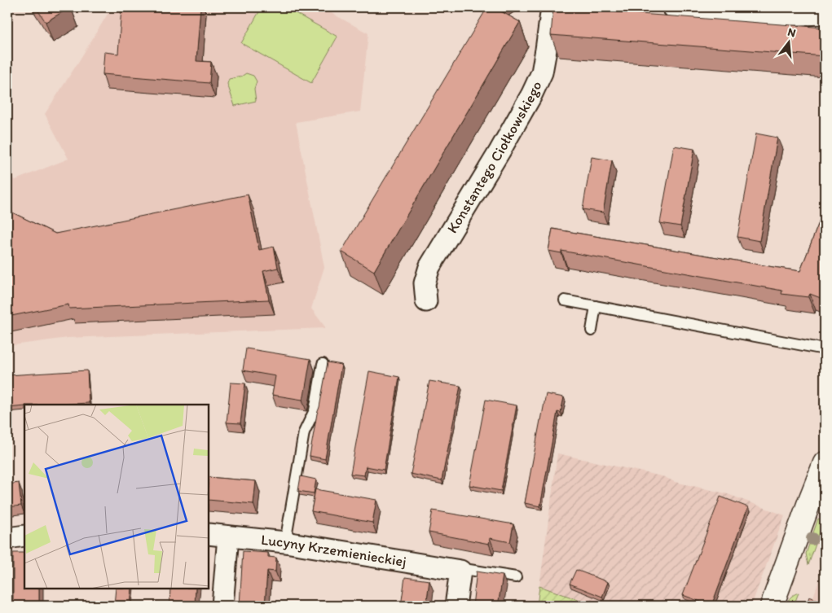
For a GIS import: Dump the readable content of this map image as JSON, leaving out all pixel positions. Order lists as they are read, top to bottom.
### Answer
{
  "streets": {
    "street": ["Konstantego Ciołkowskiego", "Lucyny Krzemienieckiej"]
  },
  "north": "top"
}
